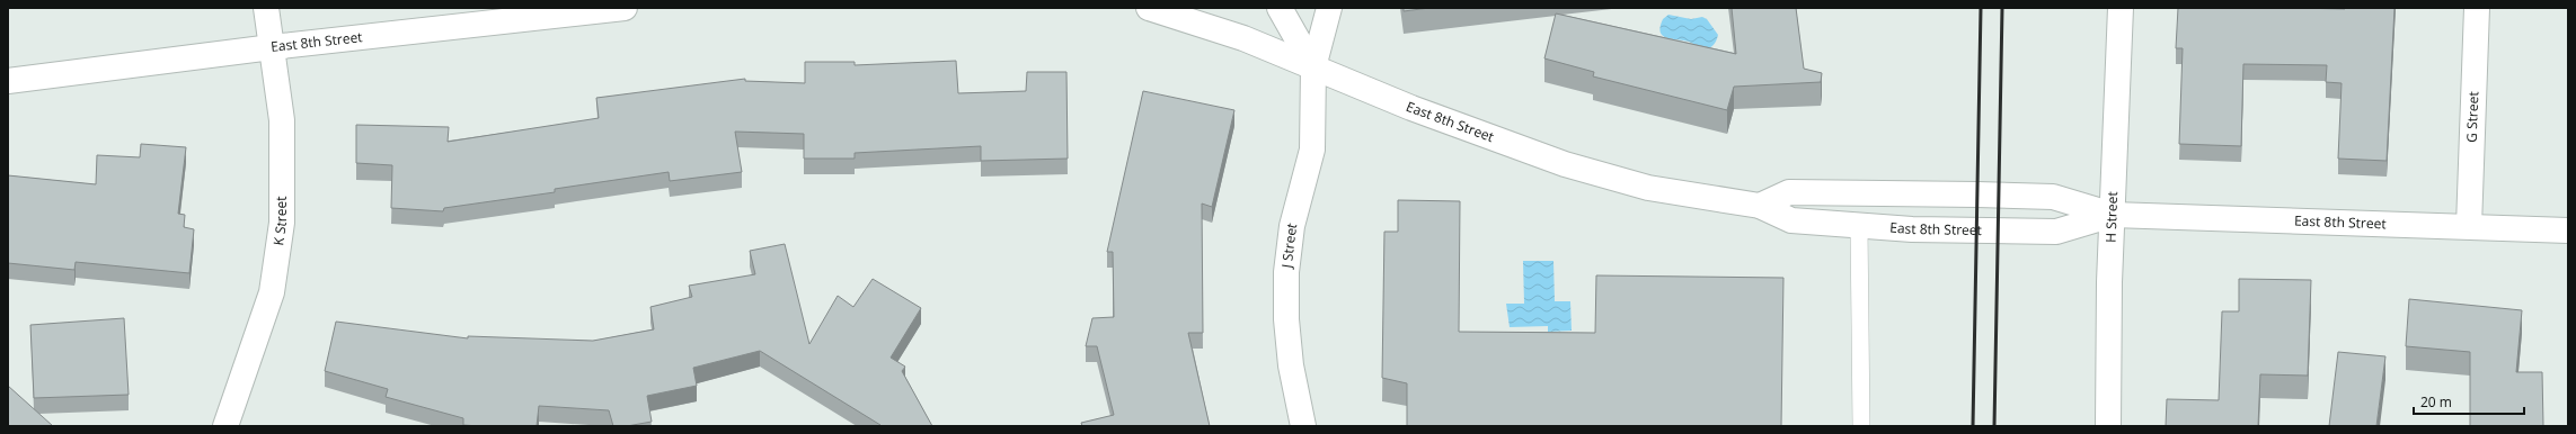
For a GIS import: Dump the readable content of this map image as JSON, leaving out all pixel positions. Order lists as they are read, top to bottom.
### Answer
{
  "streets": {
    "street": [
      "East 8th Street",
      "G Street",
      "H Street",
      "K Street",
      "J Street"
    ]
  },
  "crossings": [
    ["East 8th Street", "G Street"],
    ["East 8th Street", "H Street"],
    ["East 8th Street", "K Street"],
    ["East 8th Street", "J Street"]
  ],
  "scale_bar": "20 m"
}
